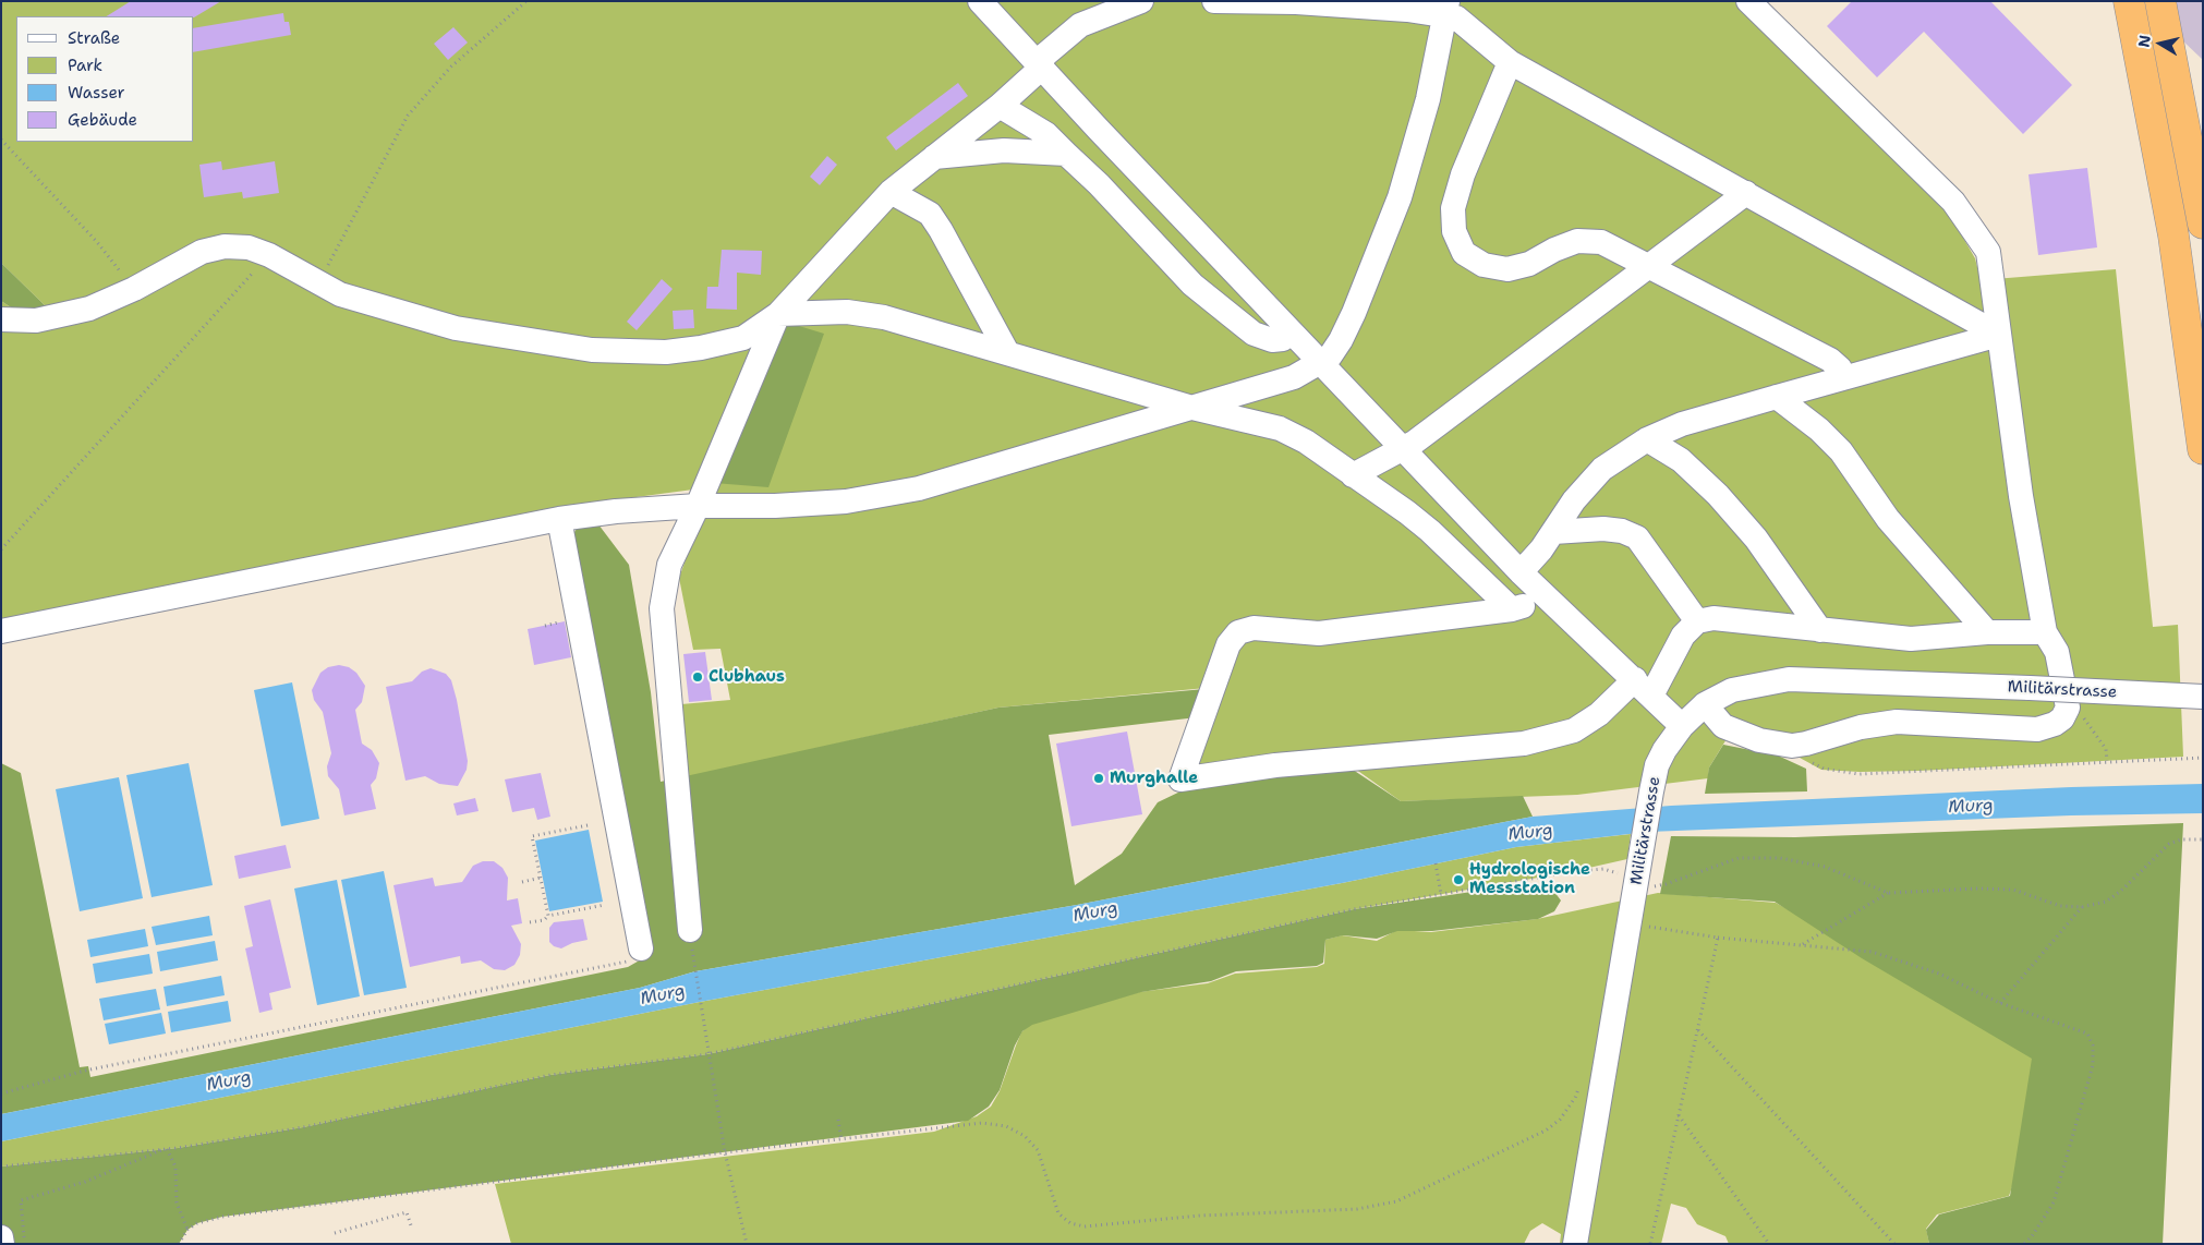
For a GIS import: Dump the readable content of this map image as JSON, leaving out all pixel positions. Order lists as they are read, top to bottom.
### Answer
{
  "streets": {
    "street": ["Militärstrasse"]
  },
  "water": ["Murg"],
  "places": ["Clubhaus", "Murghalle", "Hydrologische Messstation"],
  "legend": [
    "Straße",
    "Park",
    "Wasser",
    "Gebäude"
  ],
  "north": "left"
}
